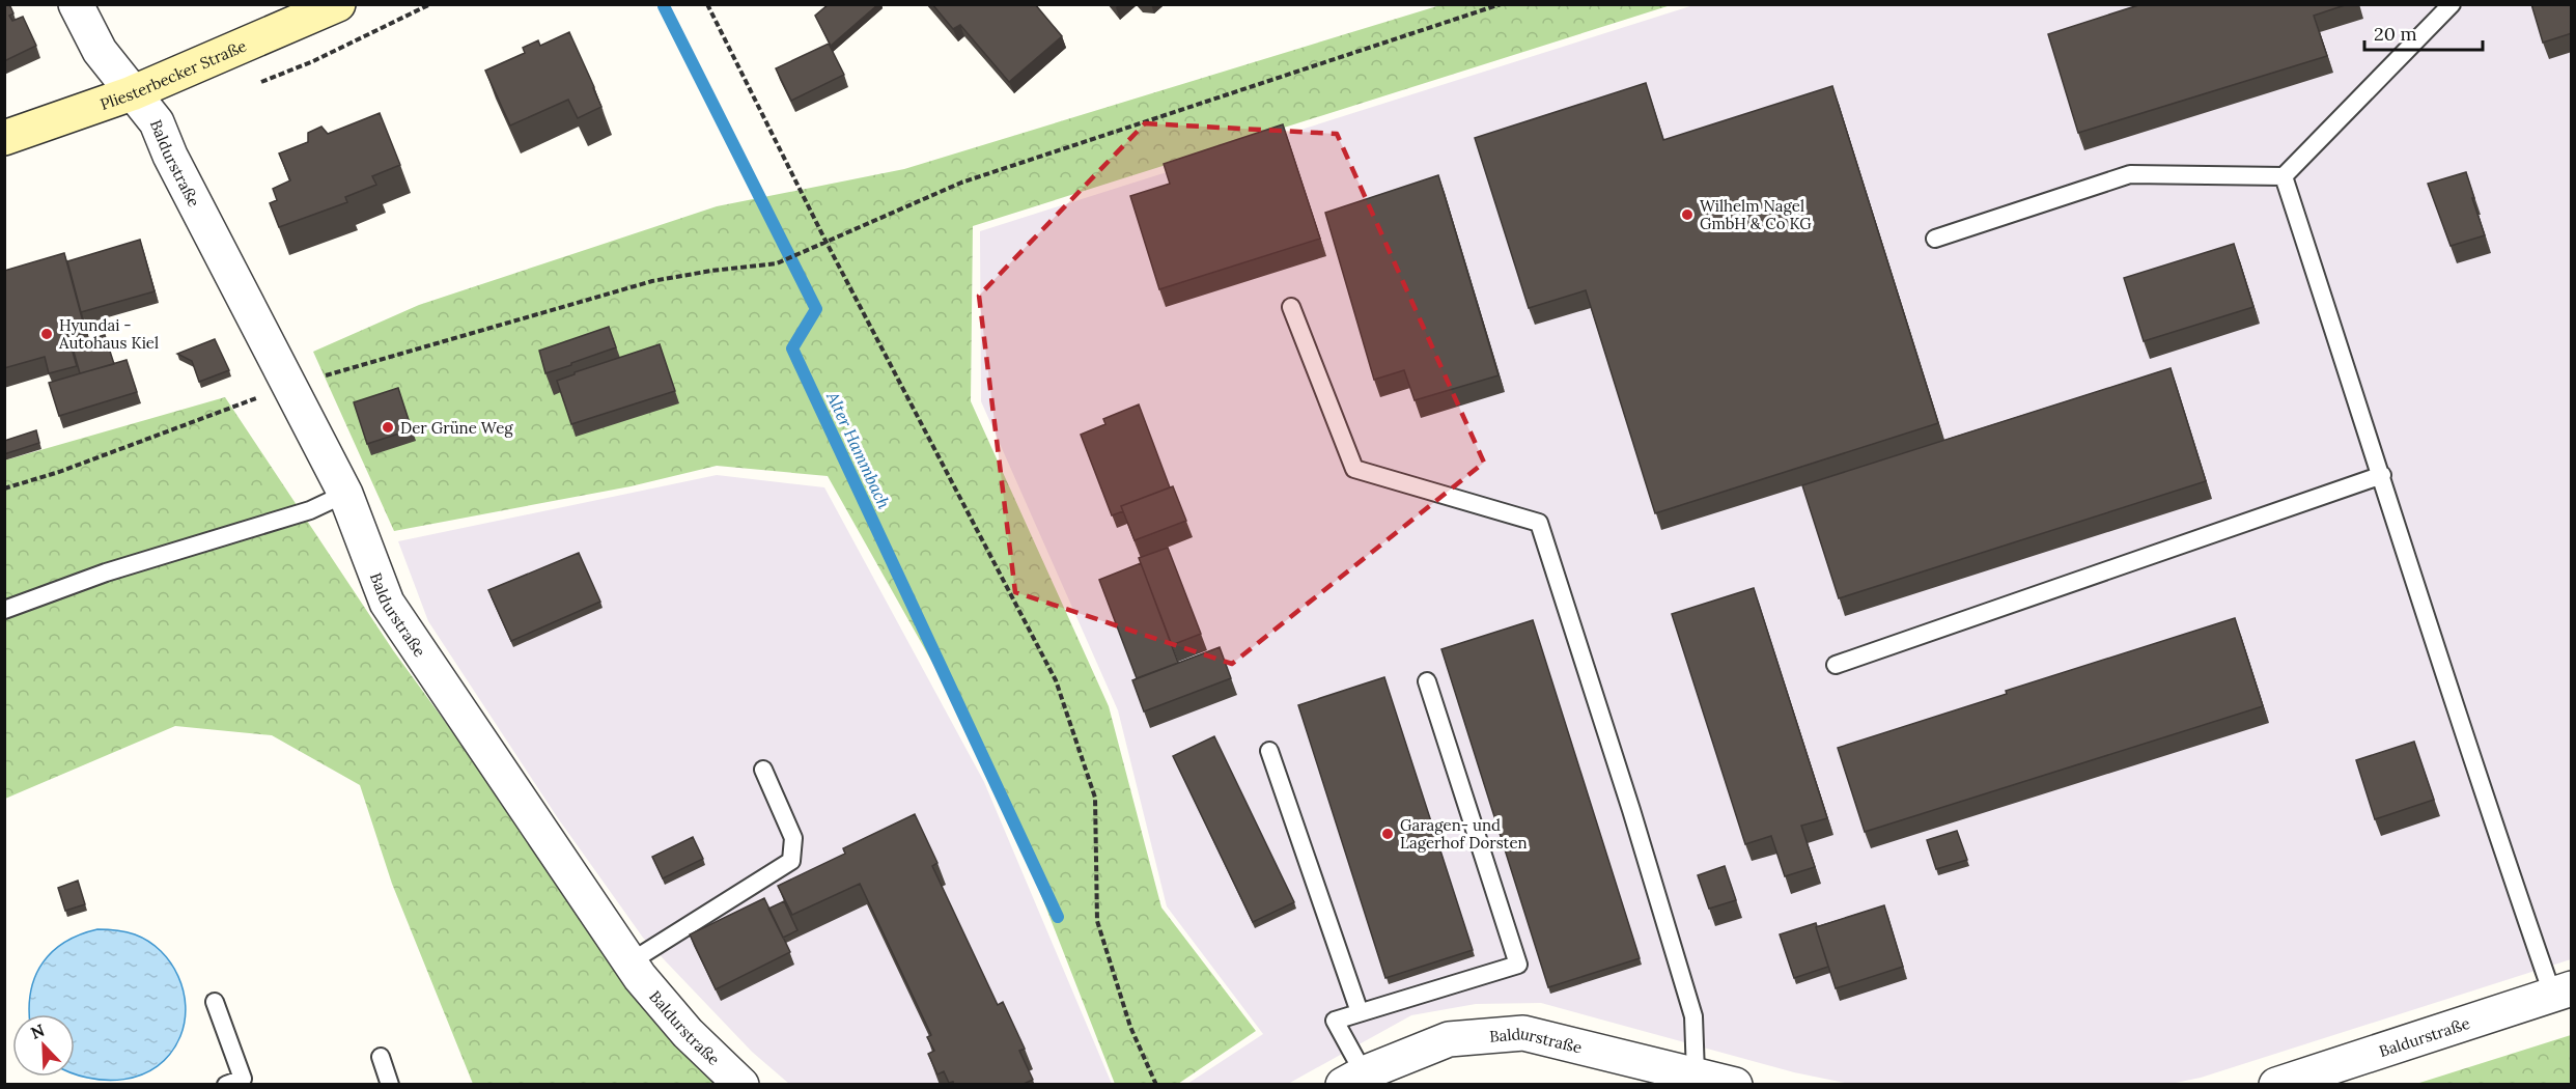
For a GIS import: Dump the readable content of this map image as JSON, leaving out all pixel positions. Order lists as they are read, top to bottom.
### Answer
{
  "streets": {
    "main road": ["Pliesterbecker Straße"],
    "street": ["Baldurstraße"]
  },
  "crossings": [
    ["Pliesterbecker Straße", "Baldurstraße"]
  ],
  "water": ["Alter Hammbach"],
  "places": [
    "Wilhelm Nagel GmbH & Co KG",
    "Hyundai - Autohaus Kiel",
    "Der Grüne Weg",
    "Garagen- und Lagerhof Dorsten"
  ],
  "scale_bar": "20 m",
  "north": "top left"
}
